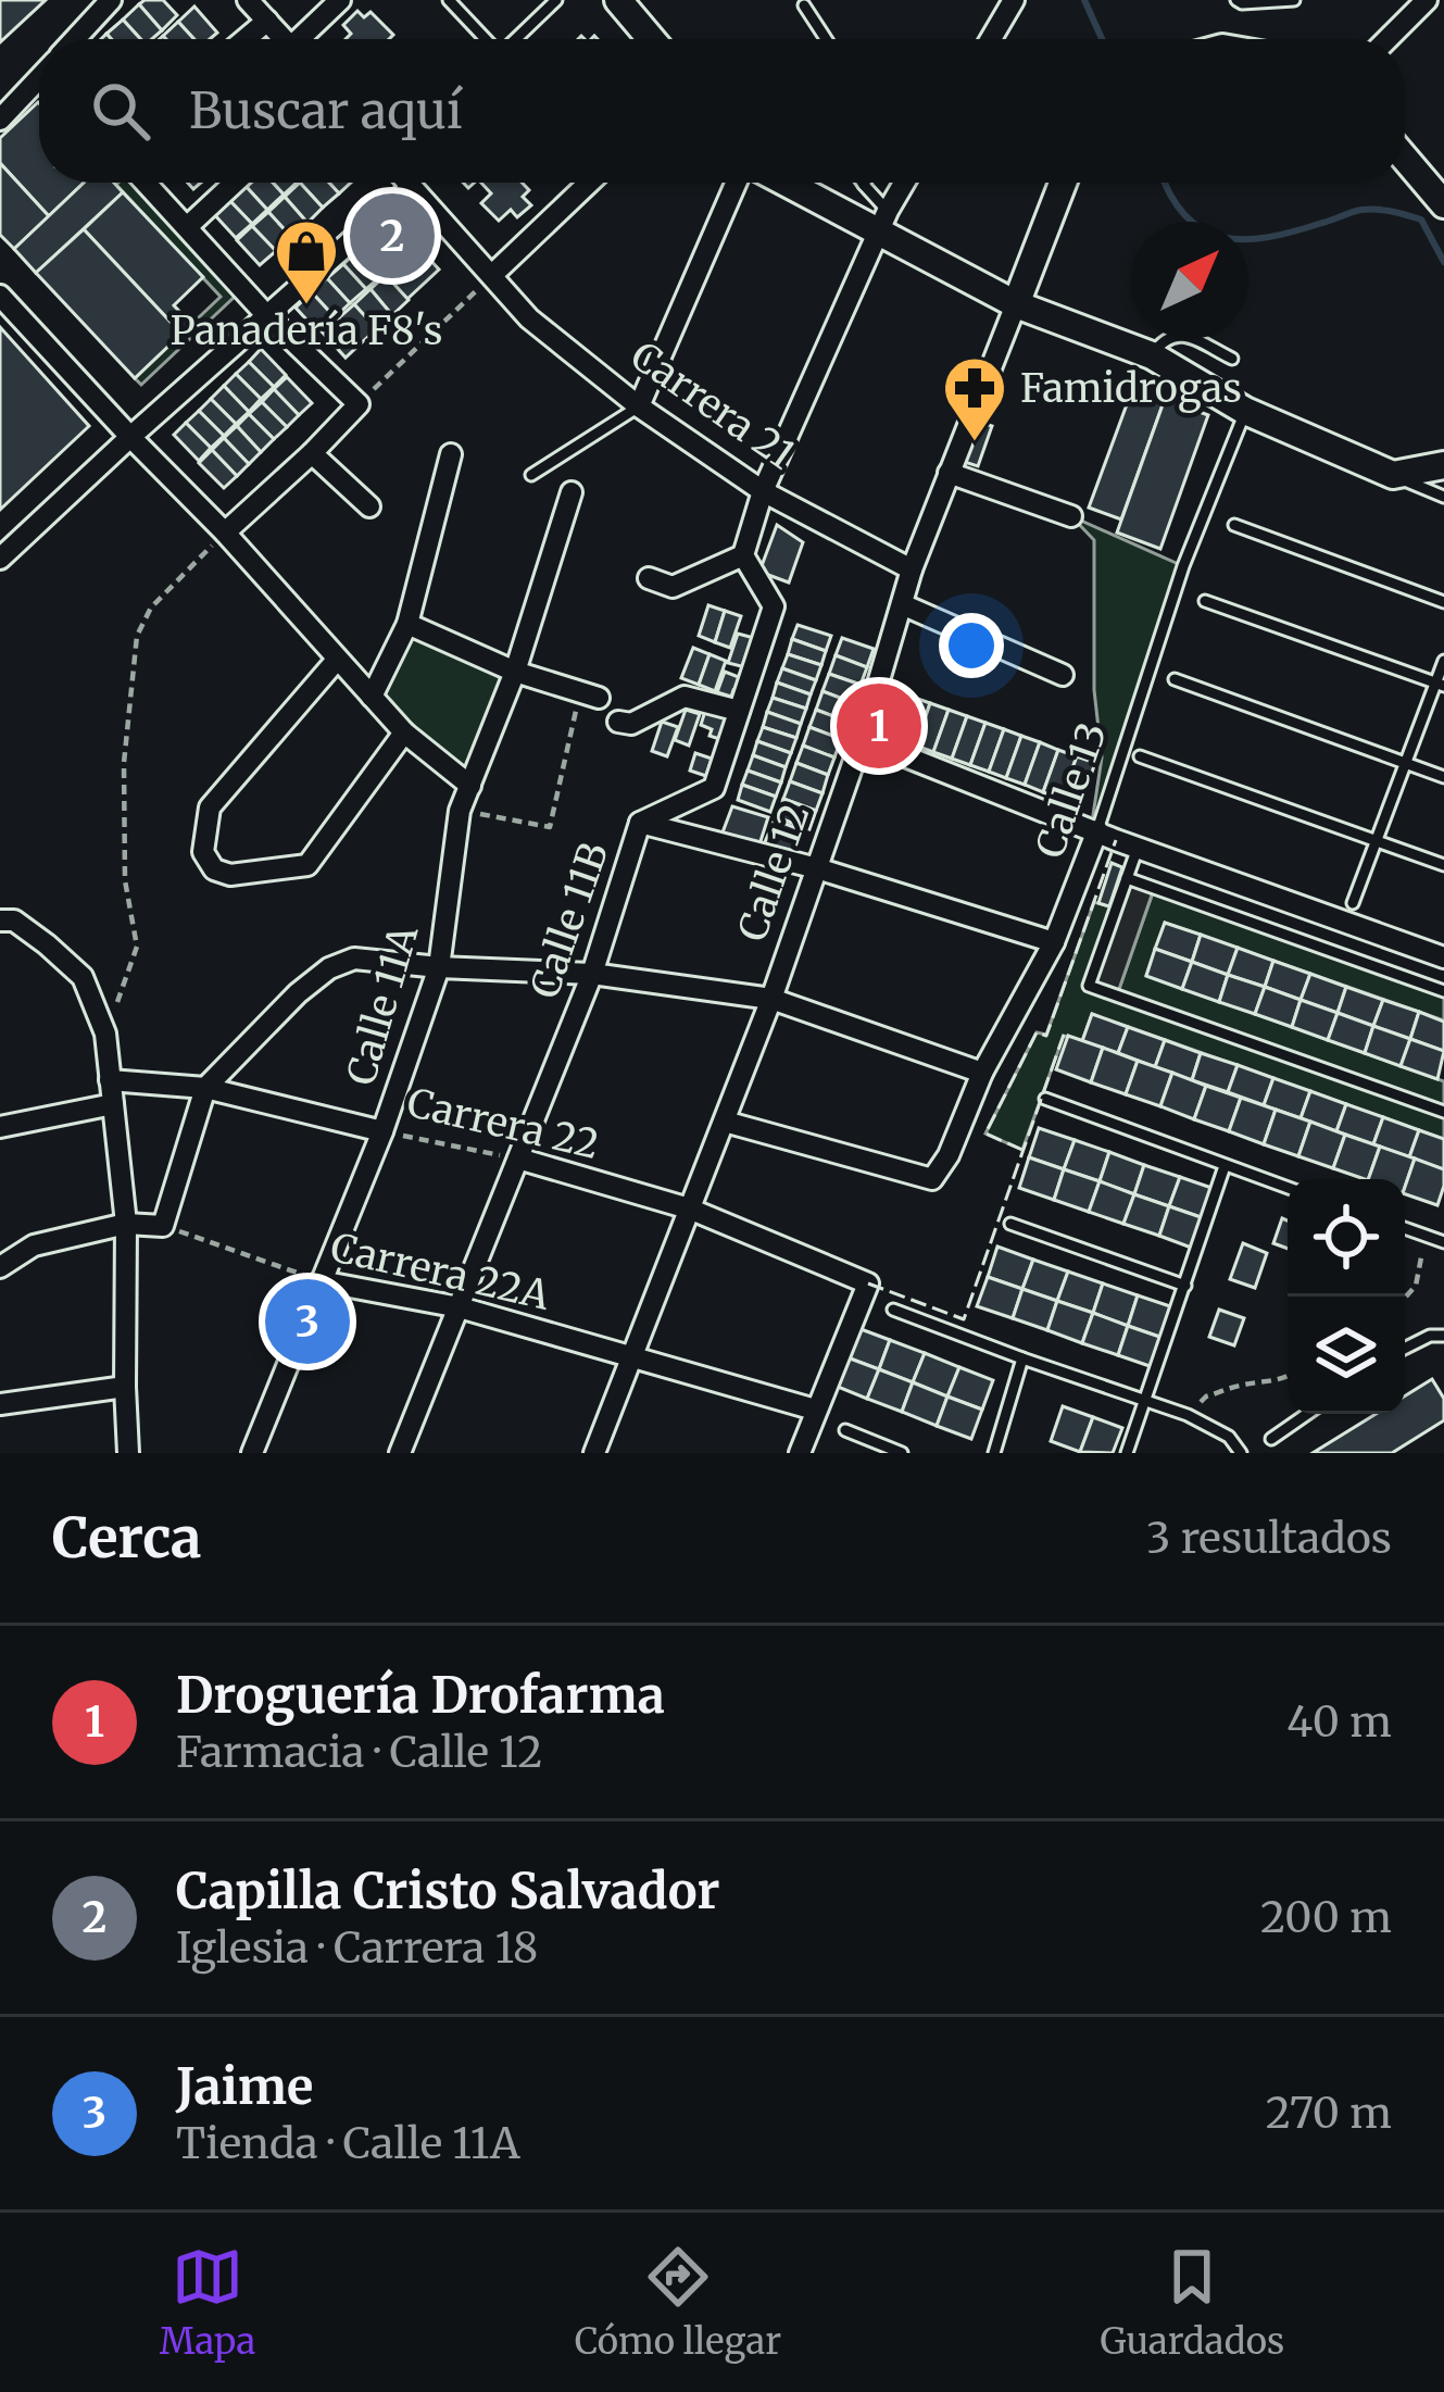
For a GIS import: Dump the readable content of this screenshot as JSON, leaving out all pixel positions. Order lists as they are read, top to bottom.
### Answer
{
  "streets": {
    "street": [
      "Carrera 21",
      "Calle 13",
      "Calle 12",
      "Calle 11B",
      "Calle 11A",
      "Carrera 22",
      "Carrera 22A"
    ]
  },
  "crossings": [
    ["Carrera 21", "Calle 12"],
    ["Calle 13", "Calle 12"],
    ["Calle 12", "Carrera 22"],
    ["Calle 12", "Carrera 22A"],
    ["Calle 11B", "Carrera 22"],
    ["Calle 11B", "Carrera 22A"],
    ["Calle 11A", "Carrera 22"],
    ["Calle 11A", "Carrera 22A"],
    ["Carrera 22", "Carrera 22A"]
  ],
  "places": {
    "shop": ["Panadería F8's"],
    "pharmacy": ["Famidrogas"]
  },
  "north": "top right",
  "page": {
    "search": "Buscar aquí",
    "pins": ["2", "1", "3"],
    "heading": ["Cerca", "3 resultados"],
    "list": [
      {
        "mark": "1",
        "name": "Droguería Drofarma",
        "note": "Farmacia · Calle 12",
        "value": "40 m"
      },
      {
        "mark": "2",
        "name": "Capilla Cristo Salvador",
        "note": "Iglesia · Carrera 18",
        "value": "200 m"
      },
      {
        "mark": "3",
        "name": "Jaime",
        "note": "Tienda · Calle 11A",
        "value": "270 m"
      }
    ],
    "nav": ["Mapa", "Cómo llegar", "Guardados"]
  }
}
